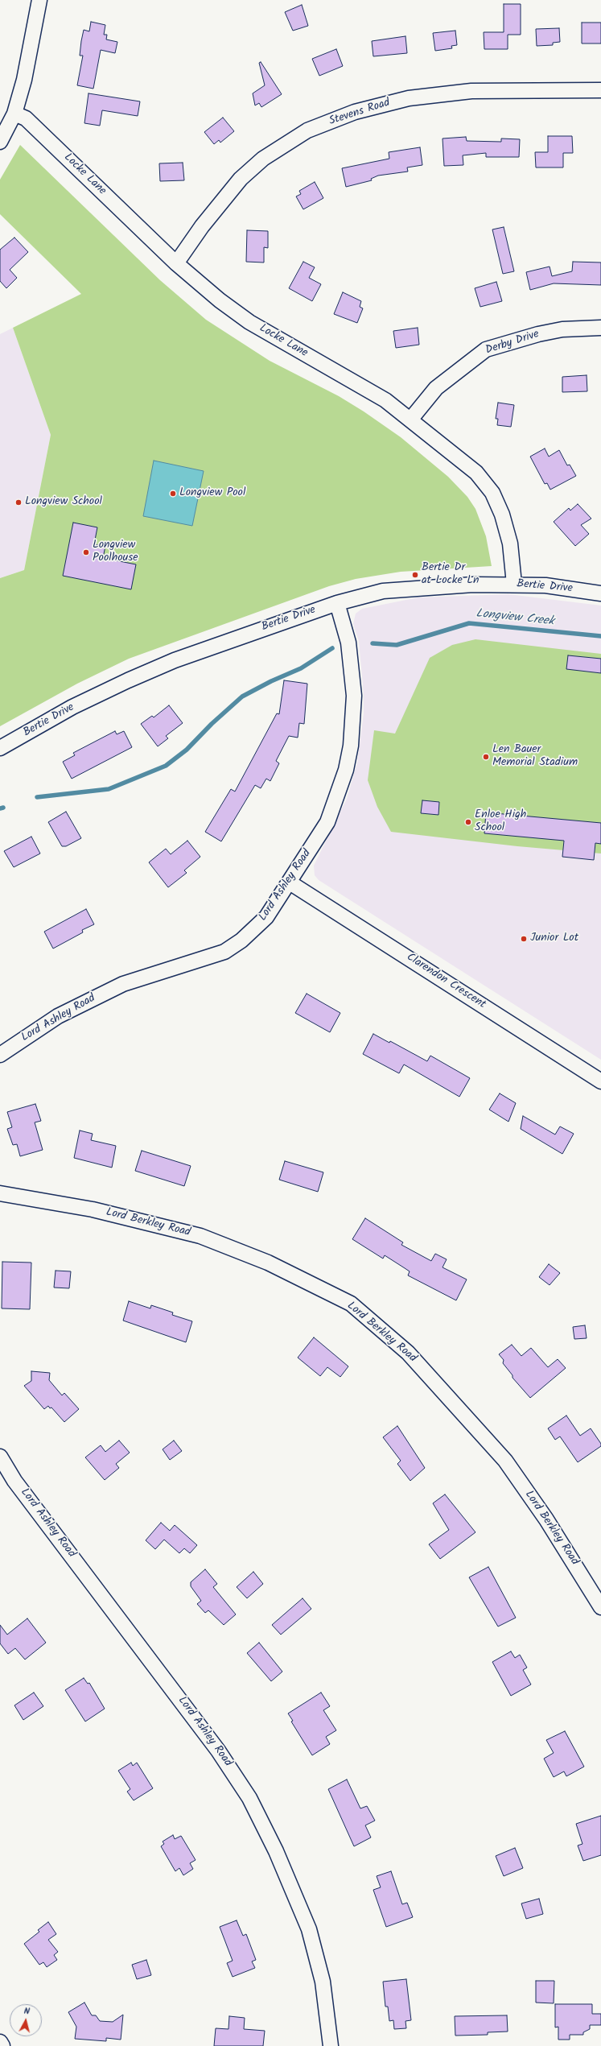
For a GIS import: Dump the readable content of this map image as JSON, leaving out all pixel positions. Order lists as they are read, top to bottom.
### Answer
{
  "streets": {
    "street": [
      "Stevens Road",
      "Locke Lane",
      "Derby Drive",
      "Bertie Drive",
      "Lord Ashley Road",
      "Clarendon Crescent",
      "Lord Berkley Road"
    ]
  },
  "crossings": [
    ["Stevens Road", "Locke Lane"],
    ["Locke Lane", "Derby Drive"],
    ["Locke Lane", "Bertie Drive"],
    ["Bertie Drive", "Lord Ashley Road"],
    ["Lord Ashley Road", "Clarendon Crescent"]
  ],
  "water": ["Longview Creek"],
  "places": [
    "Longview Pool",
    "Longview School",
    "Longview Poolhouse",
    "Bertie Dr at Locke Ln",
    "Len Bauer Memorial Stadium",
    "Enloe High School",
    "Junior Lot"
  ],
  "north": "top"
}
